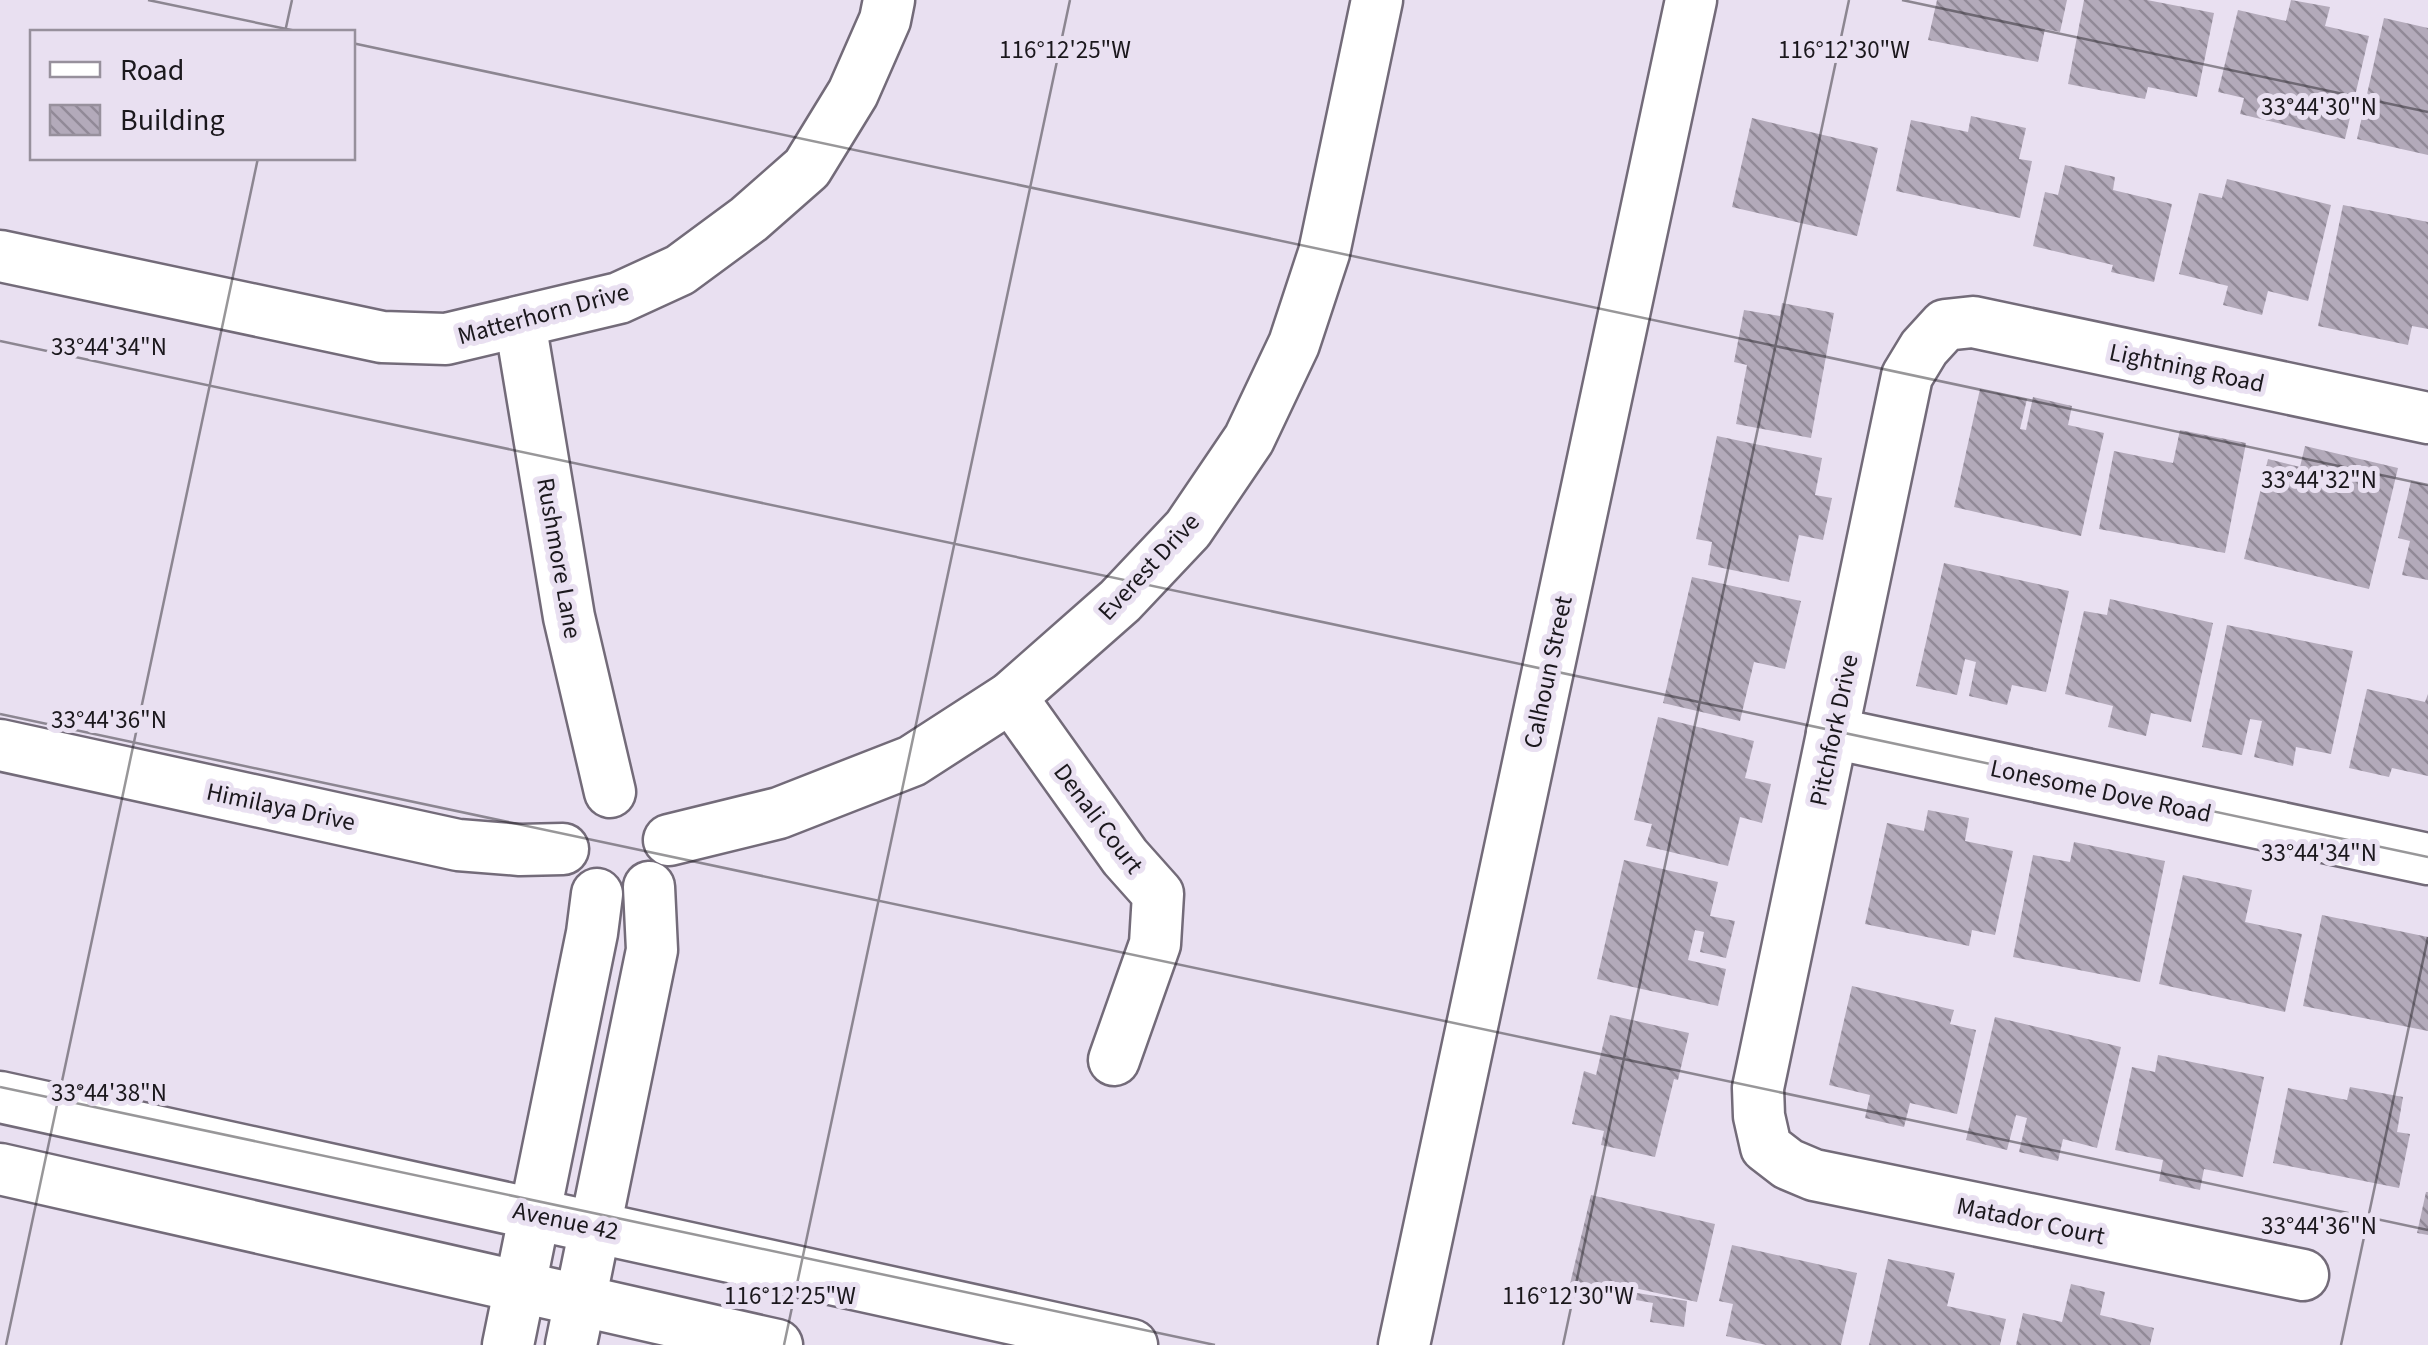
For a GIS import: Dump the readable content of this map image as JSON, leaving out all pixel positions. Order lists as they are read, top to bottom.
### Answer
{
  "streets": {
    "street": [
      "Matterhorn Drive",
      "Lightning Road",
      "Rushmore Lane",
      "Everest Drive",
      "Calhoun Street",
      "Pitchfork Drive",
      "Lonesome Dove Road",
      "Himilaya Drive",
      "Denali Court",
      "Avenue 42",
      "Matador Court"
    ]
  },
  "crossings": [
    ["Matterhorn Drive", "Rushmore Lane"],
    ["Lightning Road", "Pitchfork Drive"],
    ["Rushmore Lane", "Everest Drive"],
    ["Rushmore Lane", "Himilaya Drive"],
    ["Everest Drive", "Himilaya Drive"],
    ["Everest Drive", "Denali Court"],
    ["Pitchfork Drive", "Lonesome Dove Road"],
    ["Pitchfork Drive", "Matador Court"]
  ],
  "legend": ["Road", "Building"],
  "coordinates": [
    "116°12'25\"W",
    "116°12'30\"W",
    "33°44'30\"N",
    "33°44'34\"N",
    "33°44'32\"N",
    "33°44'36\"N",
    "33°44'38\"N"
  ]
}
